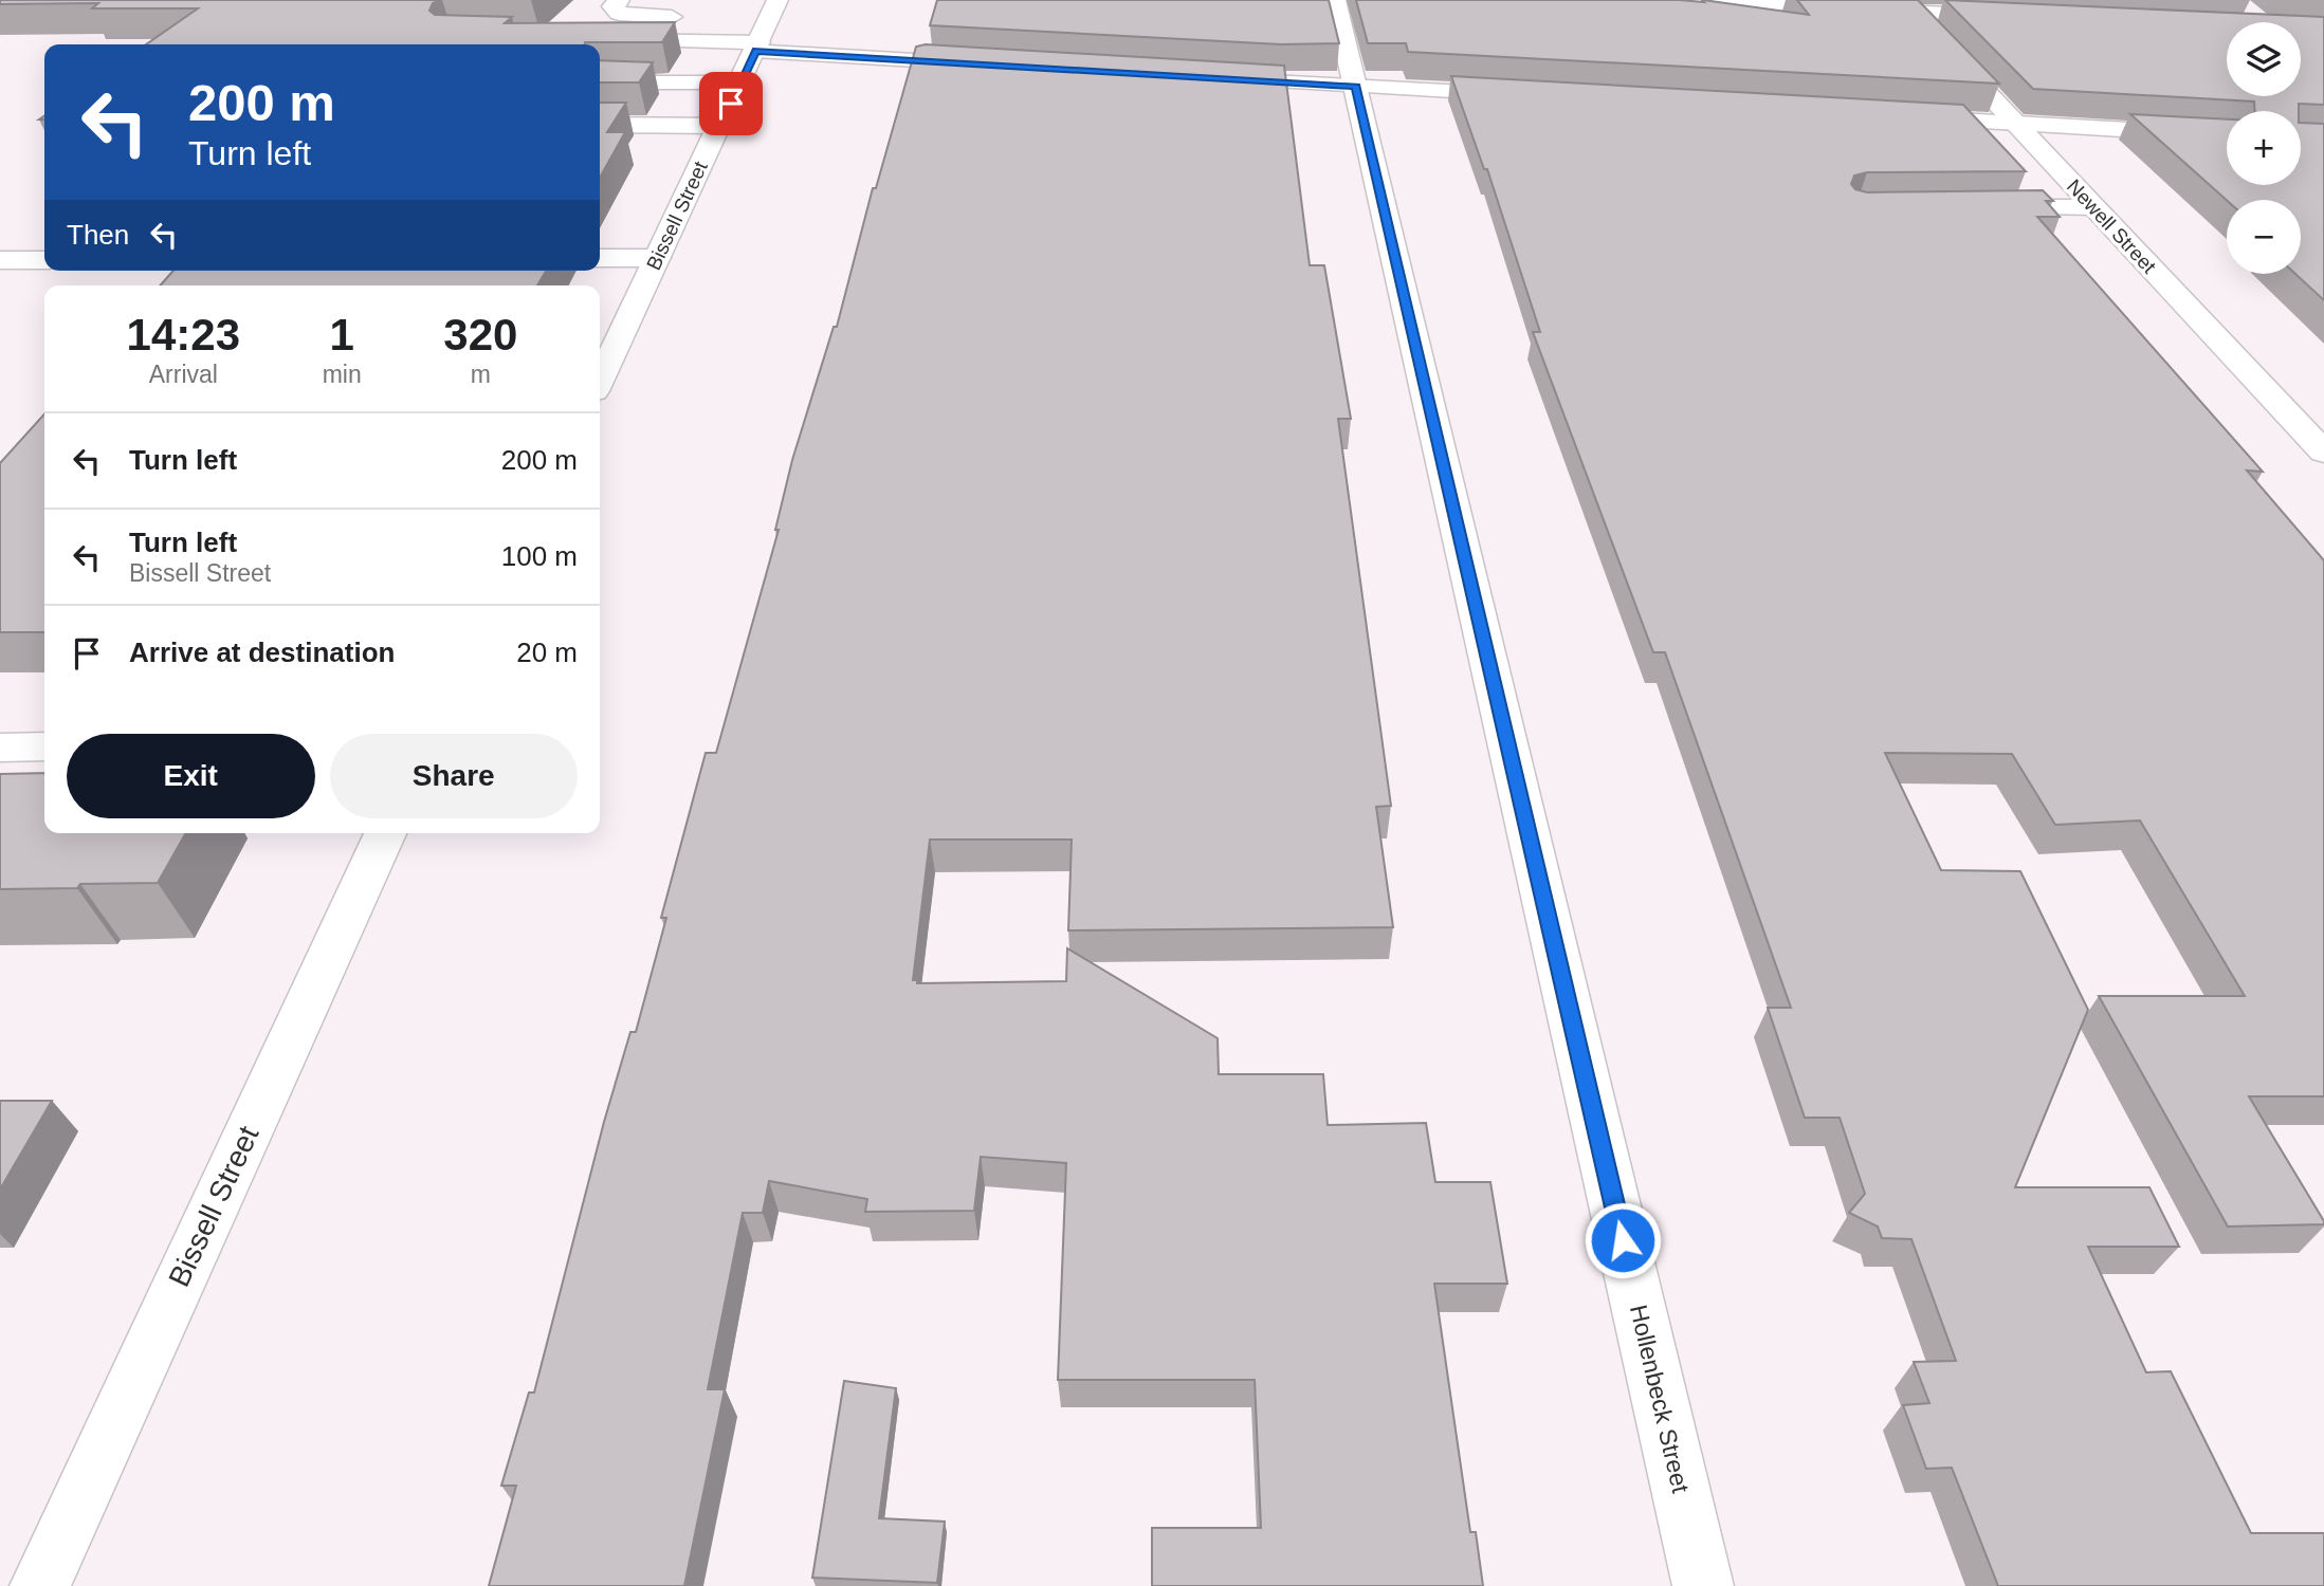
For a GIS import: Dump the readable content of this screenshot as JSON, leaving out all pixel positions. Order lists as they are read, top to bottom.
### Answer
{
  "streets": {
    "street": ["Bissell Street", "Newell Street", "Hollenbeck Street"]
  },
  "page": {
    "map_buttons": ["+", "−"],
    "turn": ["200 m", "Turn left"],
    "then": "Then",
    "eta": [
      "14:23",
      "Arrival",
      "1",
      "min",
      "320",
      "m"
    ],
    "list": [
      {
        "name": "Turn left",
        "value": "200 m"
      },
      {
        "name": "Turn left",
        "note": "Bissell Street",
        "value": "100 m"
      },
      {
        "name": "Arrive at destination",
        "value": "20 m"
      }
    ],
    "buttons": ["Exit", "Share"]
  }
}
